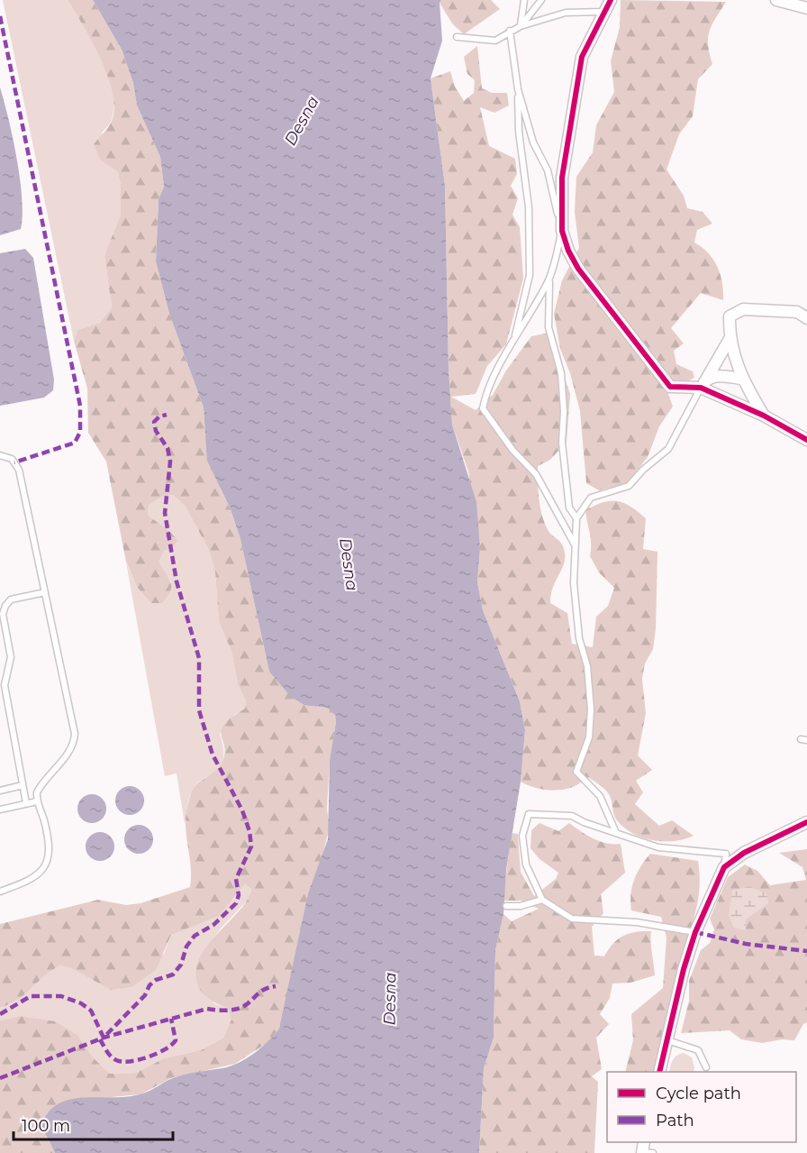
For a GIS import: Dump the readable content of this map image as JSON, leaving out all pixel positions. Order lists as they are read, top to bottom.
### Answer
{
  "water": ["Desna"],
  "legend": ["Cycle path", "Path"],
  "scale_bar": "100 m"
}
